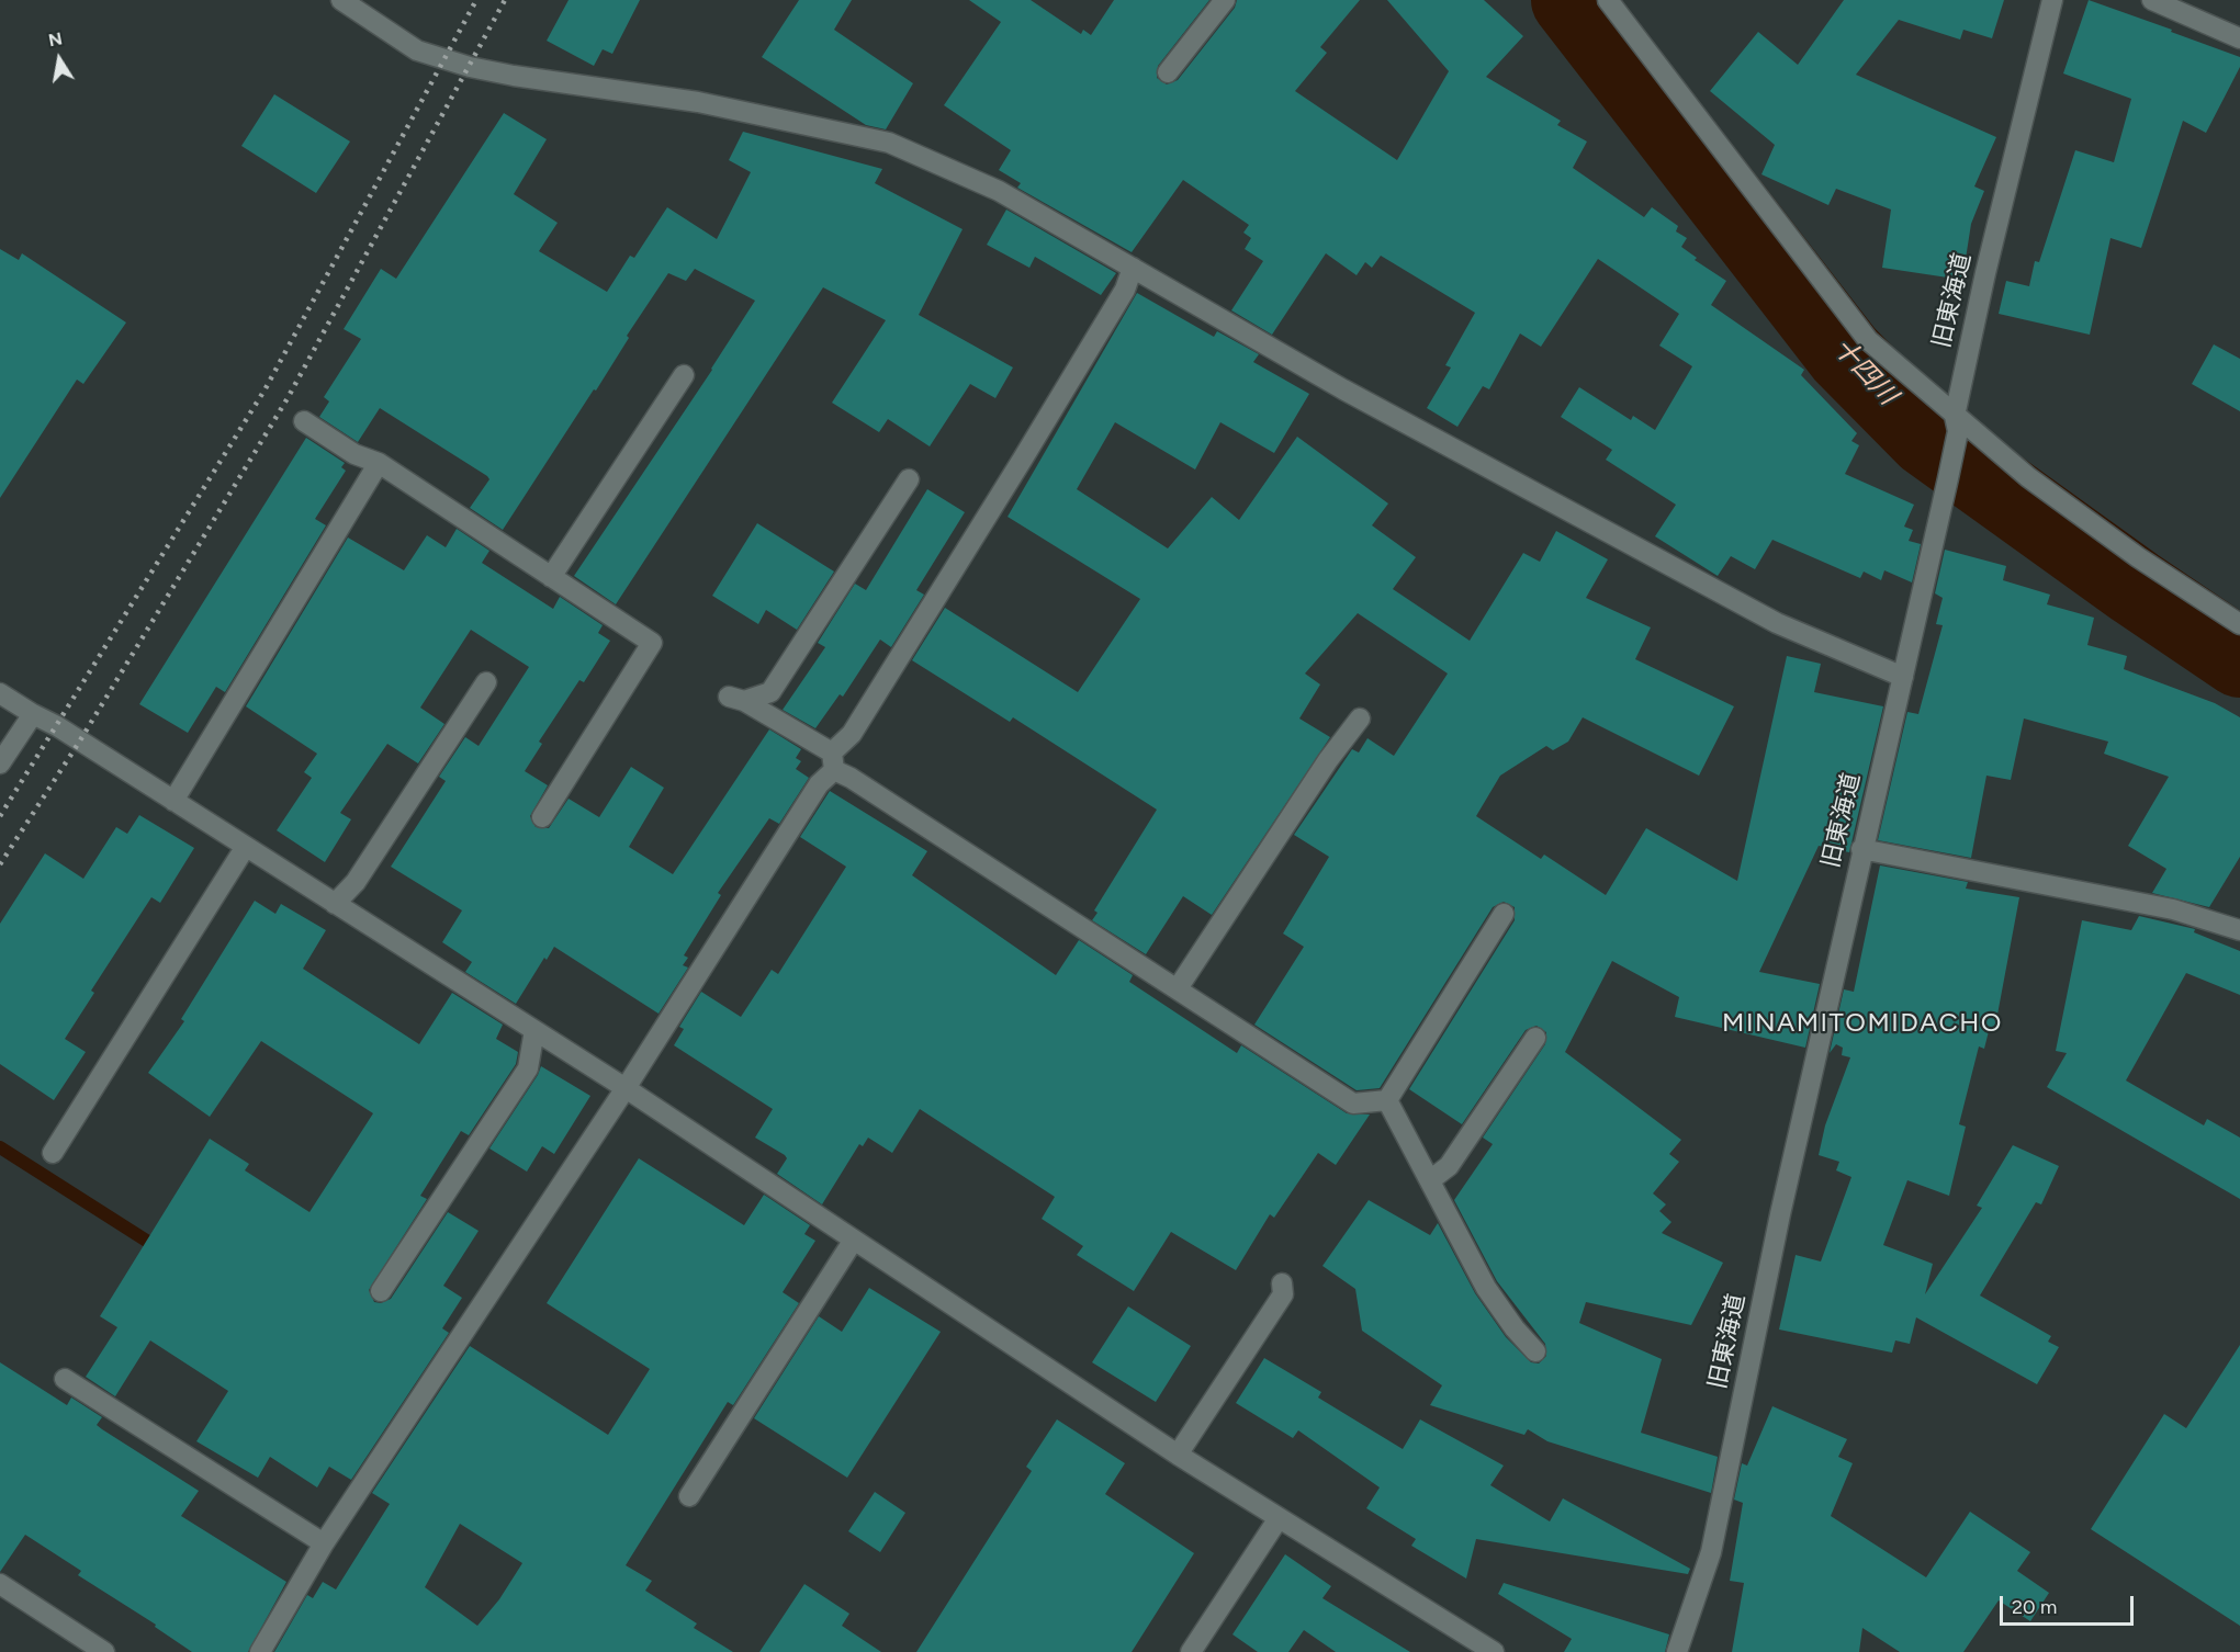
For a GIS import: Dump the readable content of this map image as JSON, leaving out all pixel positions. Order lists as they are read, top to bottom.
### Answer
{
  "streets": {
    "street": ["旧東海道"]
  },
  "districts": ["MINAMITOMIDACHO"],
  "water": ["十四川"],
  "scale_bar": "20 m",
  "north": "top"
}
